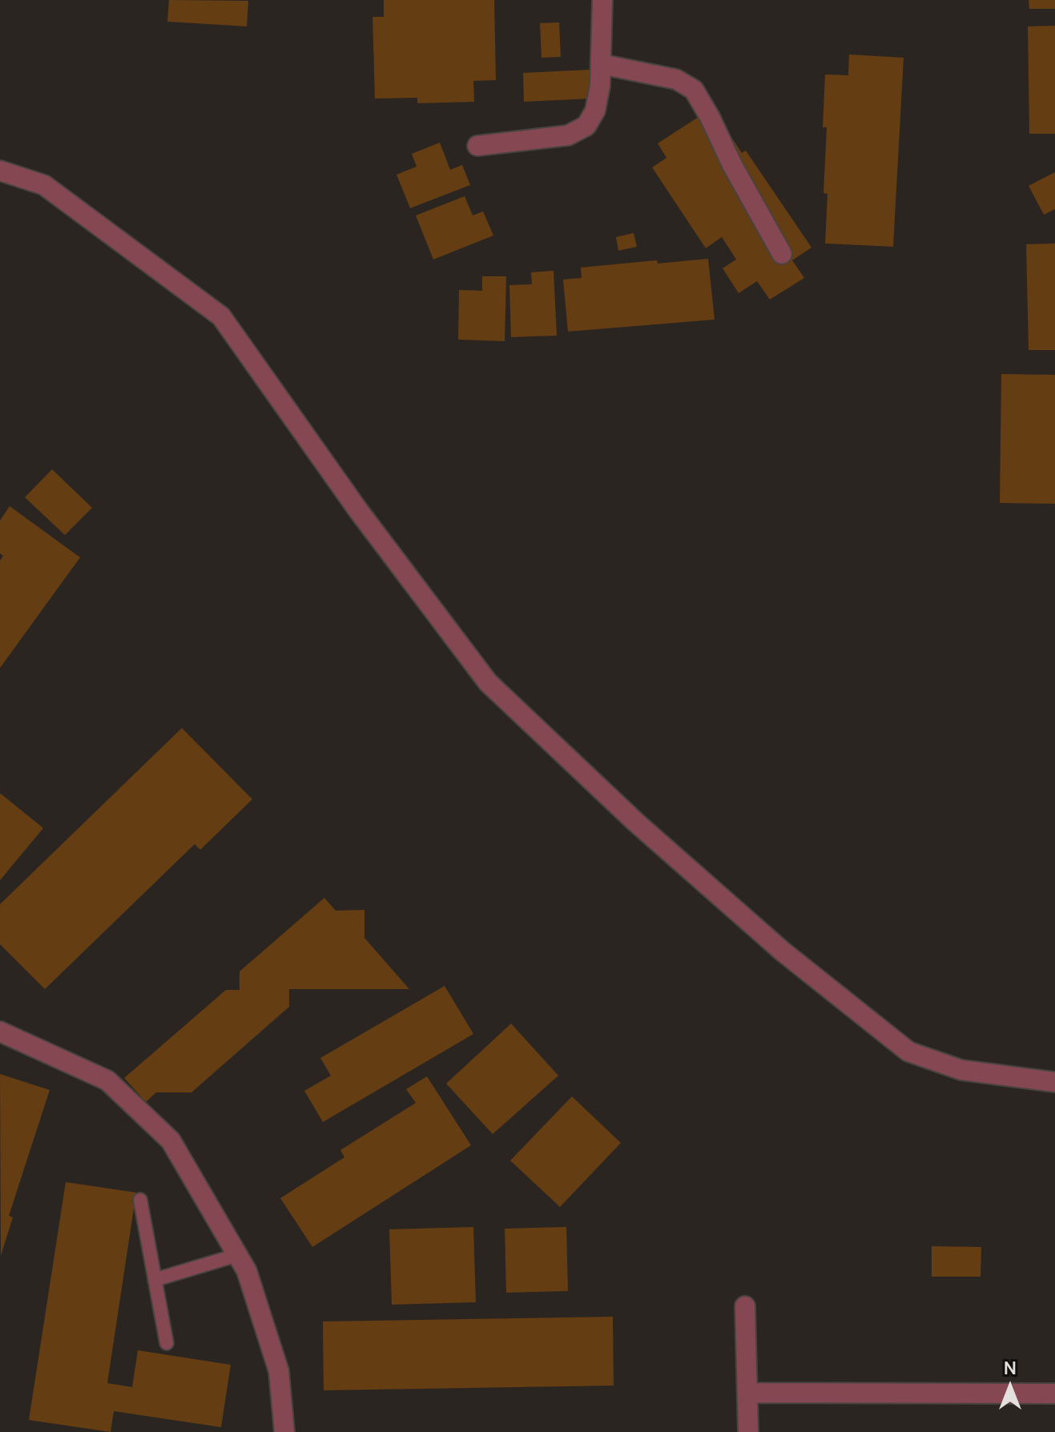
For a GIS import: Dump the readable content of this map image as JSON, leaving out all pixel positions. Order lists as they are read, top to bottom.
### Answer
{
  "north": "top"
}
